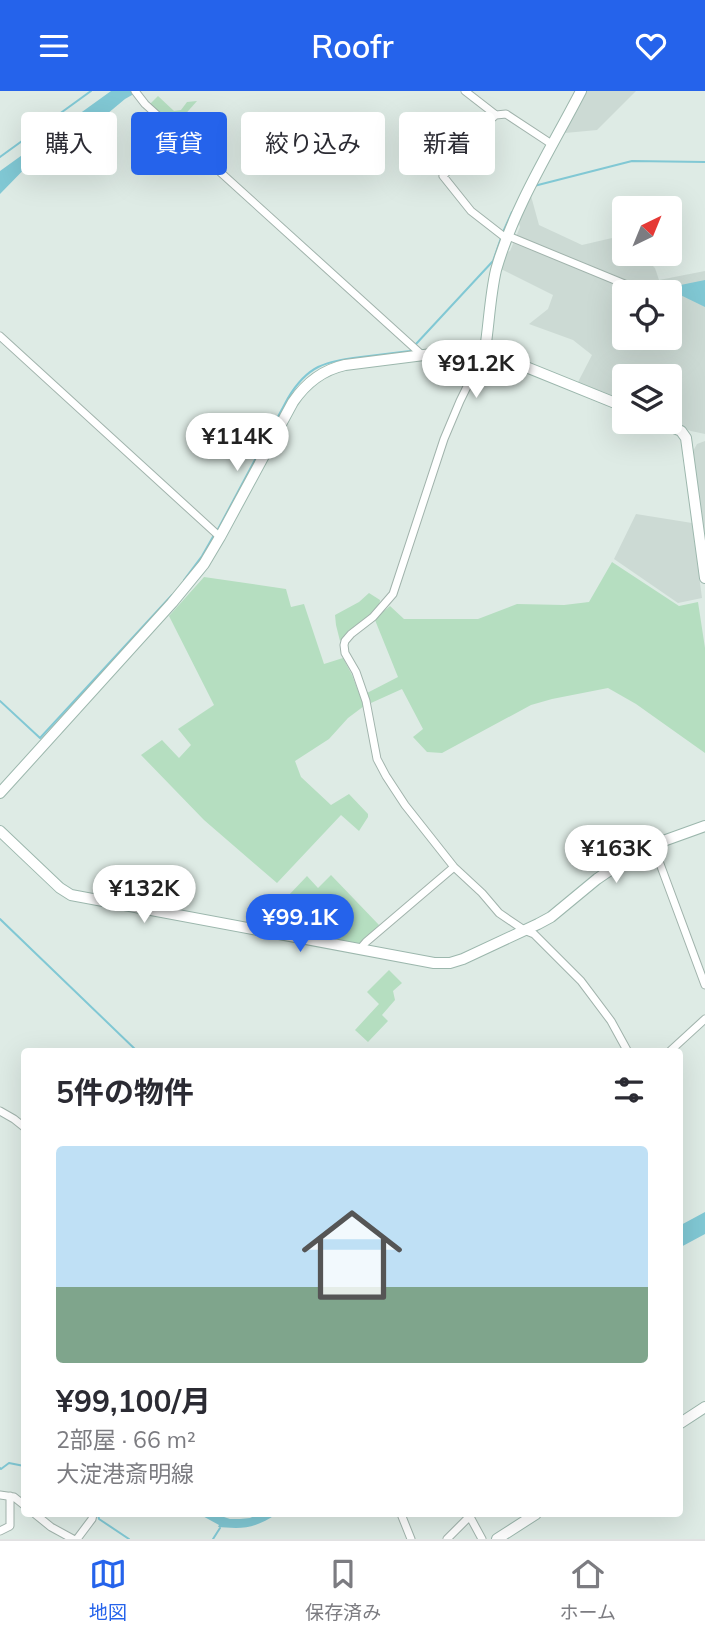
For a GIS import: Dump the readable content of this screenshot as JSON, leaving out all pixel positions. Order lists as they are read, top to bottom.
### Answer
{
  "north": "top right",
  "page": {
    "header": "Roofr",
    "chip": [
      "購入",
      "賃貸",
      "絞り込み",
      "新着"
    ],
    "price": [
      "¥91.2K",
      "¥114K",
      "¥163K",
      "¥132K",
      "¥99.1K"
    ],
    "heading": "5件の物件",
    "list": [
      {
        "name": "¥99,100/月",
        "note": "2部屋 · 66 m² · 大淀港斎明線"
      }
    ],
    "tabs": ["地図", "保存済み", "ホーム"]
  }
}
